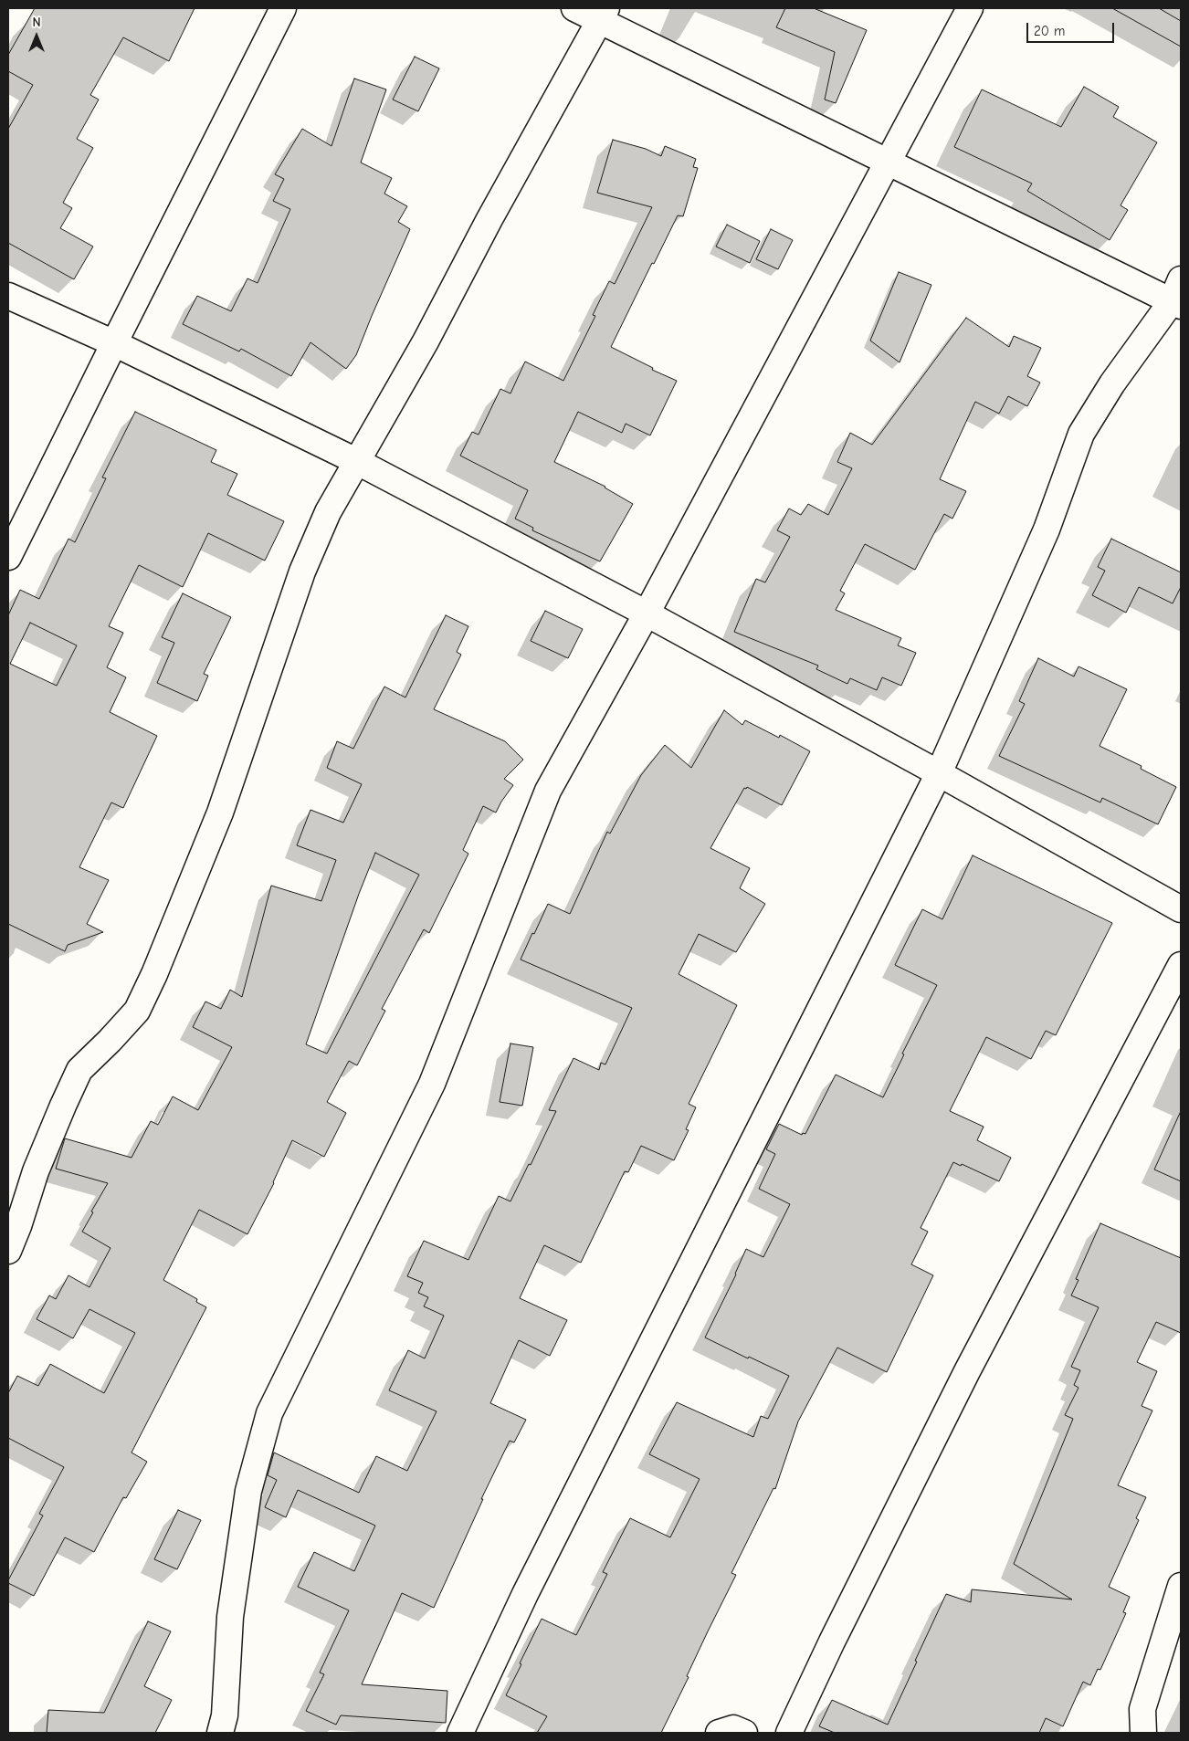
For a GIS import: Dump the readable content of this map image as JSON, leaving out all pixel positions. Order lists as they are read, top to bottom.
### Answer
{
  "scale_bar": "20 m",
  "north": "top"
}
